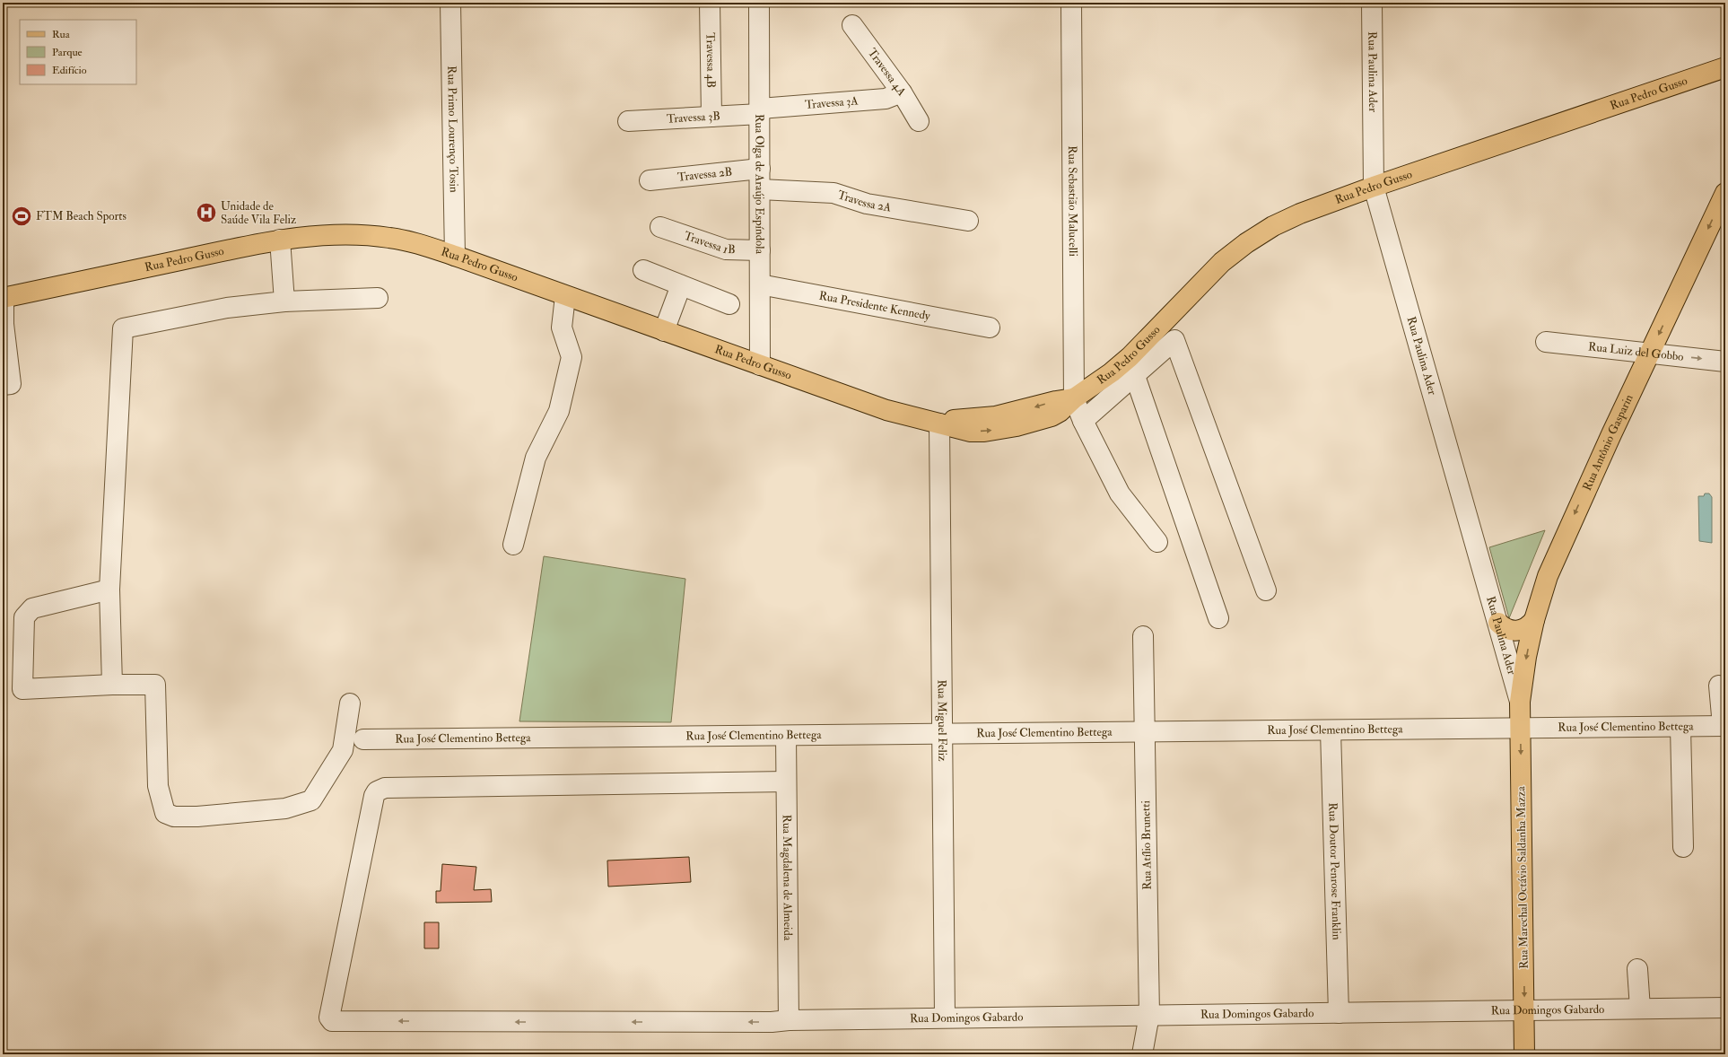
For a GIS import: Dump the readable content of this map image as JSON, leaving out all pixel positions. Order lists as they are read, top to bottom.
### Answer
{
  "streets": {
    "main road": ["Rua Pedro Gusso", "Rua Antônio Gasparin", "Rua Marechal Octávio Saldanha Mazza"],
    "street": [
      "Travessa 4B",
      "Rua Paulina Ader",
      "Travessa 4A",
      "Travessa 3A",
      "Travessa 3B",
      "Rua Primo Lourenço Tosin",
      "Travessa 2B",
      "Rua Olga de Araújo Espíndola",
      "Travessa 2A",
      "Rua Sebastião Malucelli",
      "Travessa 1B",
      "Rua Presidente Kennedy",
      "Rua Luiz del Gobbo",
      "Rua Miguel Feliz",
      "Rua José Clementino Bettega",
      "Rua Atílio Brunetti",
      "Rua Doutor Penrose Franklin",
      "Rua Magdalena de Almeida",
      "Rua Domingos Gabardo"
    ]
  },
  "crossings": [
    ["Travessa 4B", "Travessa 3B"],
    ["Rua Paulina Ader", "Rua Pedro Gusso"],
    ["Rua Paulina Ader", "Rua Antônio Gasparin"],
    ["Rua Paulina Ader", "Rua Marechal Octávio Saldanha Mazza"],
    ["Travessa 4A", "Travessa 3A"],
    ["Rua Pedro Gusso", "Rua Primo Lourenço Tosin"],
    ["Rua Pedro Gusso", "Rua Olga de Araújo Espíndola"],
    ["Rua Pedro Gusso", "Rua Sebastião Malucelli"],
    ["Rua Pedro Gusso", "Rua Miguel Feliz"],
    ["Travessa 3A", "Travessa 3B"],
    ["Travessa 3A", "Rua Olga de Araújo Espíndola"],
    ["Travessa 3B", "Rua Olga de Araújo Espíndola"],
    ["Travessa 2B", "Rua Olga de Araújo Espíndola"],
    ["Rua Olga de Araújo Espíndola", "Travessa 2A"],
    ["Rua Olga de Araújo Espíndola", "Travessa 1B"],
    ["Rua Olga de Araújo Espíndola", "Rua Presidente Kennedy"],
    ["Rua Luiz del Gobbo", "Rua Antônio Gasparin"],
    ["Rua Antônio Gasparin", "Rua Marechal Octávio Saldanha Mazza"],
    ["Rua Miguel Feliz", "Rua José Clementino Bettega"],
    ["Rua Miguel Feliz", "Rua Domingos Gabardo"],
    ["Rua José Clementino Bettega", "Rua Atílio Brunetti"],
    ["Rua José Clementino Bettega", "Rua Doutor Penrose Franklin"],
    ["Rua José Clementino Bettega", "Rua Magdalena de Almeida"],
    ["Rua José Clementino Bettega", "Rua Marechal Octávio Saldanha Mazza"],
    ["Rua Atílio Brunetti", "Rua Domingos Gabardo"],
    ["Rua Doutor Penrose Franklin", "Rua Domingos Gabardo"],
    ["Rua Magdalena de Almeida", "Rua Domingos Gabardo"],
    ["Rua Marechal Octávio Saldanha Mazza", "Rua Domingos Gabardo"]
  ],
  "one_way": ["Rua Luiz del Gobbo", "Rua Antônio Gasparin", "Rua Marechal Octávio Saldanha Mazza"],
  "places": {
    "hospital": ["Unidade de Saúde Vila Feliz"],
    "sports": ["FTM Beach Sports"]
  },
  "legend": ["Rua", "Parque", "Edifício"]
}
